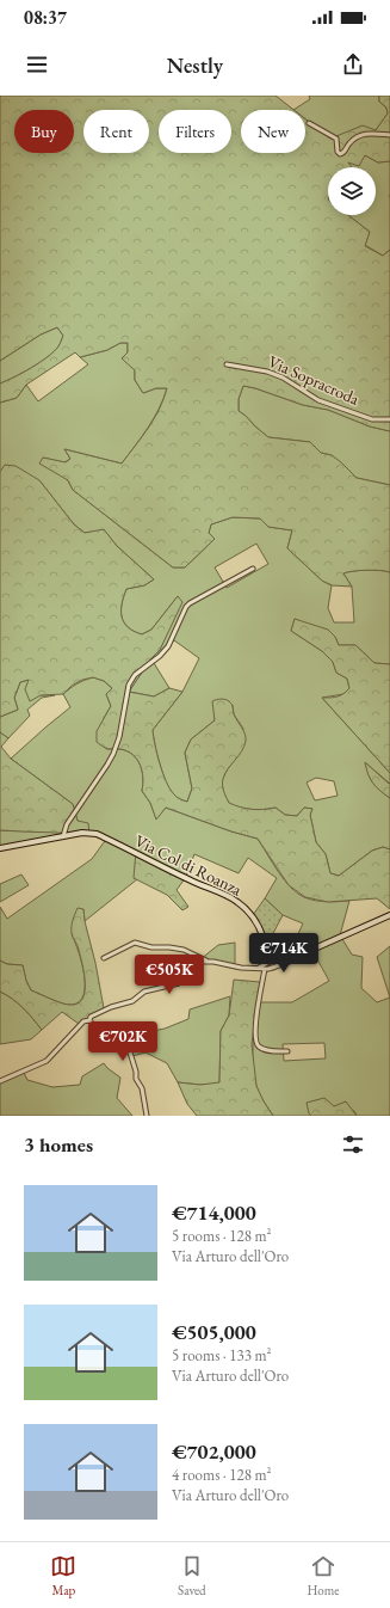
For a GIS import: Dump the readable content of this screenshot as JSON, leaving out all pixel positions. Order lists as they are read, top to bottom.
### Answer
{
  "streets": {
    "street": ["Via Sopracroda", "Via Col di Roanza"]
  },
  "page": {
    "status": "08:37",
    "header": "Nestly",
    "chip": [
      "Buy",
      "Rent",
      "Filters",
      "New"
    ],
    "price": ["€714K", "€505K", "€702K"],
    "heading": "3 homes",
    "list": [
      {
        "name": "€714,000",
        "note": "5 rooms · 128 m² · Via Arturo dell'Oro"
      },
      {
        "name": "€505,000",
        "note": "5 rooms · 133 m² · Via Arturo dell'Oro"
      },
      {
        "name": "€702,000",
        "note": "4 rooms · 128 m² · Via Arturo dell'Oro"
      }
    ],
    "tabs": ["Map", "Saved", "Home"]
  }
}
